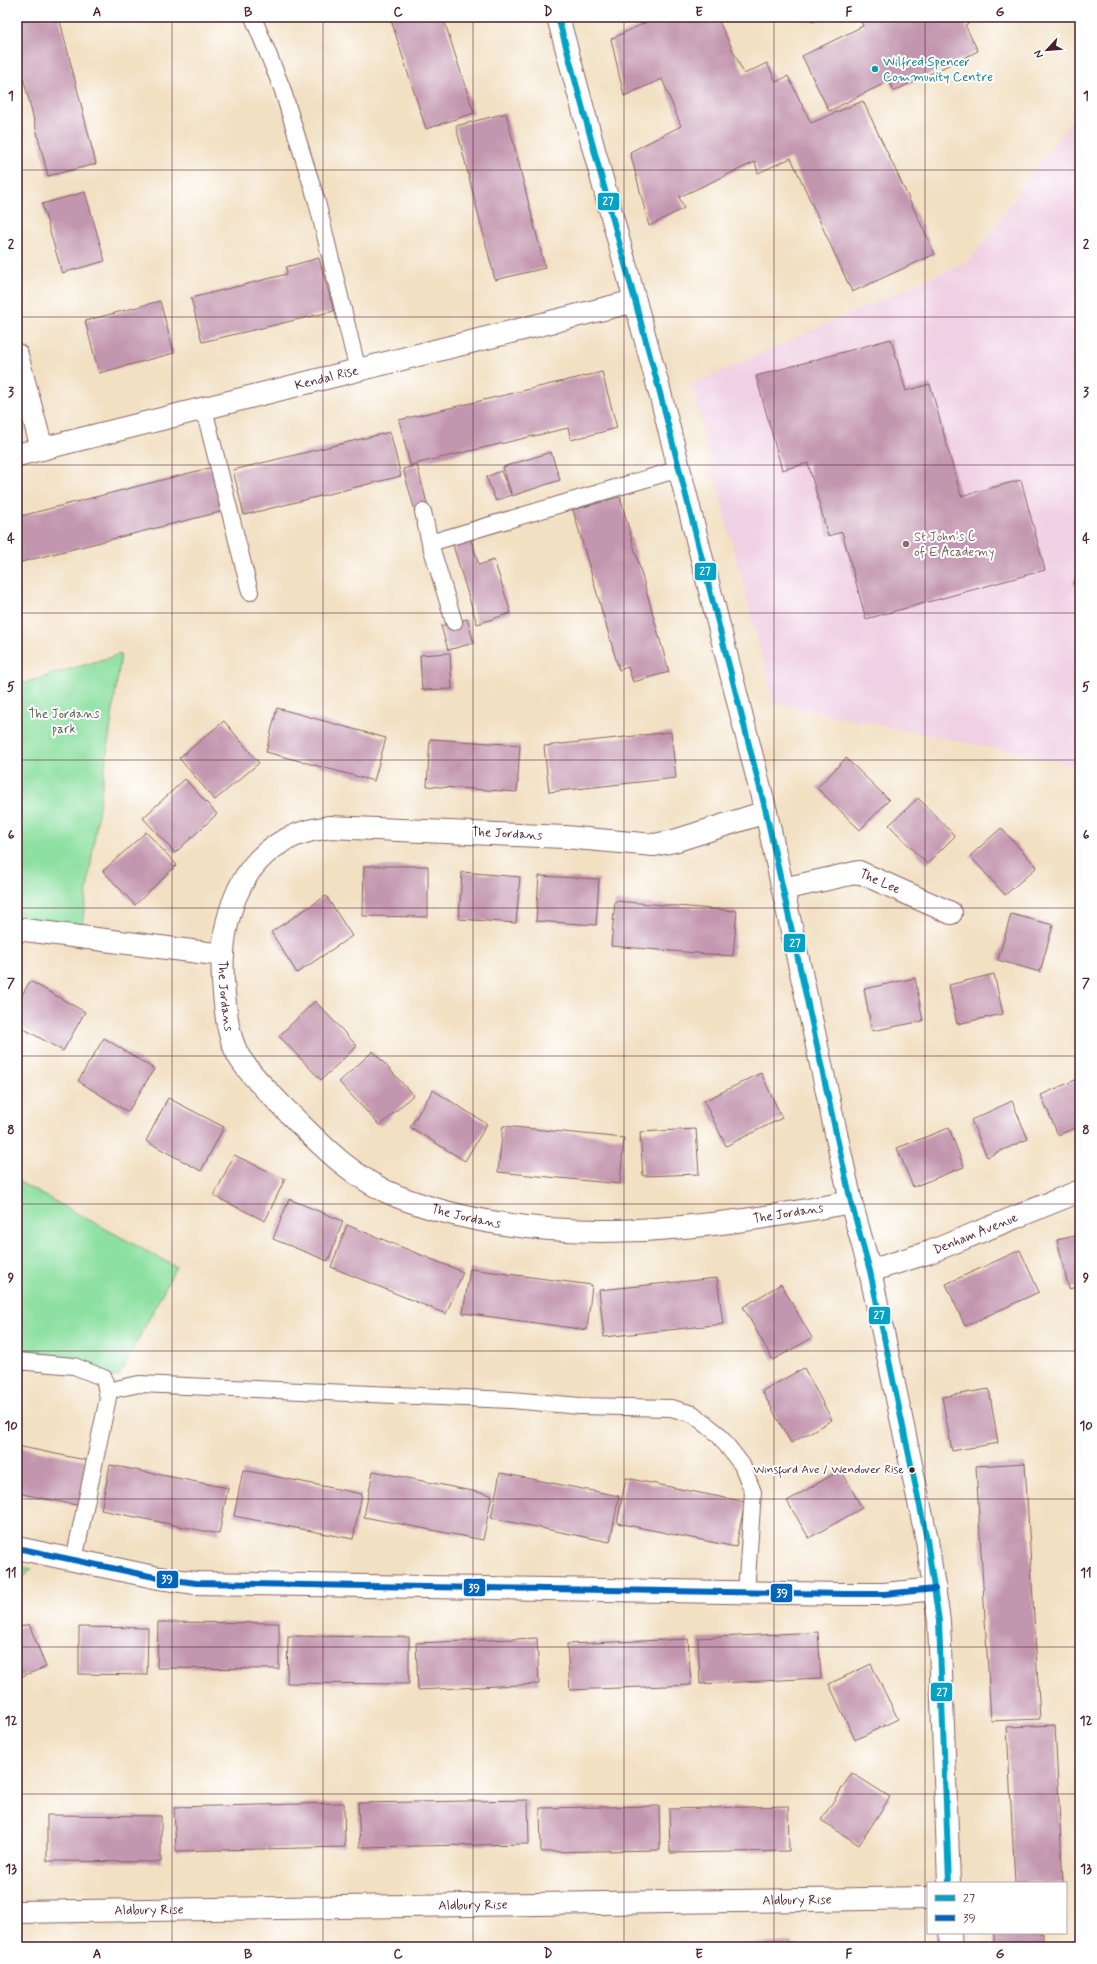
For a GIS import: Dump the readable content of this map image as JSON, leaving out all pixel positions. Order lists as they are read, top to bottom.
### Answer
{
  "streets": {
    "street": [
      "Kendal Rise",
      "The Jordans",
      "The Lee",
      "Denham Avenue",
      "Aldbury Rise"
    ]
  },
  "parks": ["The Jordans park"],
  "places": ["Wilfred Spencer Community Centre", "St John's C of E Academy", "Winsford Ave / Wendover Rise"],
  "lines": ["transit line 27", "transit line 39"],
  "legend": ["27", "39"],
  "north": "bottom left",
  "grid": {
    "columns": [
      "A",
      "B",
      "C",
      "D",
      "E",
      "F",
      "G"
    ],
    "rows": [
      "1",
      "2",
      "3",
      "4",
      "5",
      "6",
      "7",
      "8",
      "9",
      "10",
      "11",
      "12",
      "13"
    ]
  }
}
